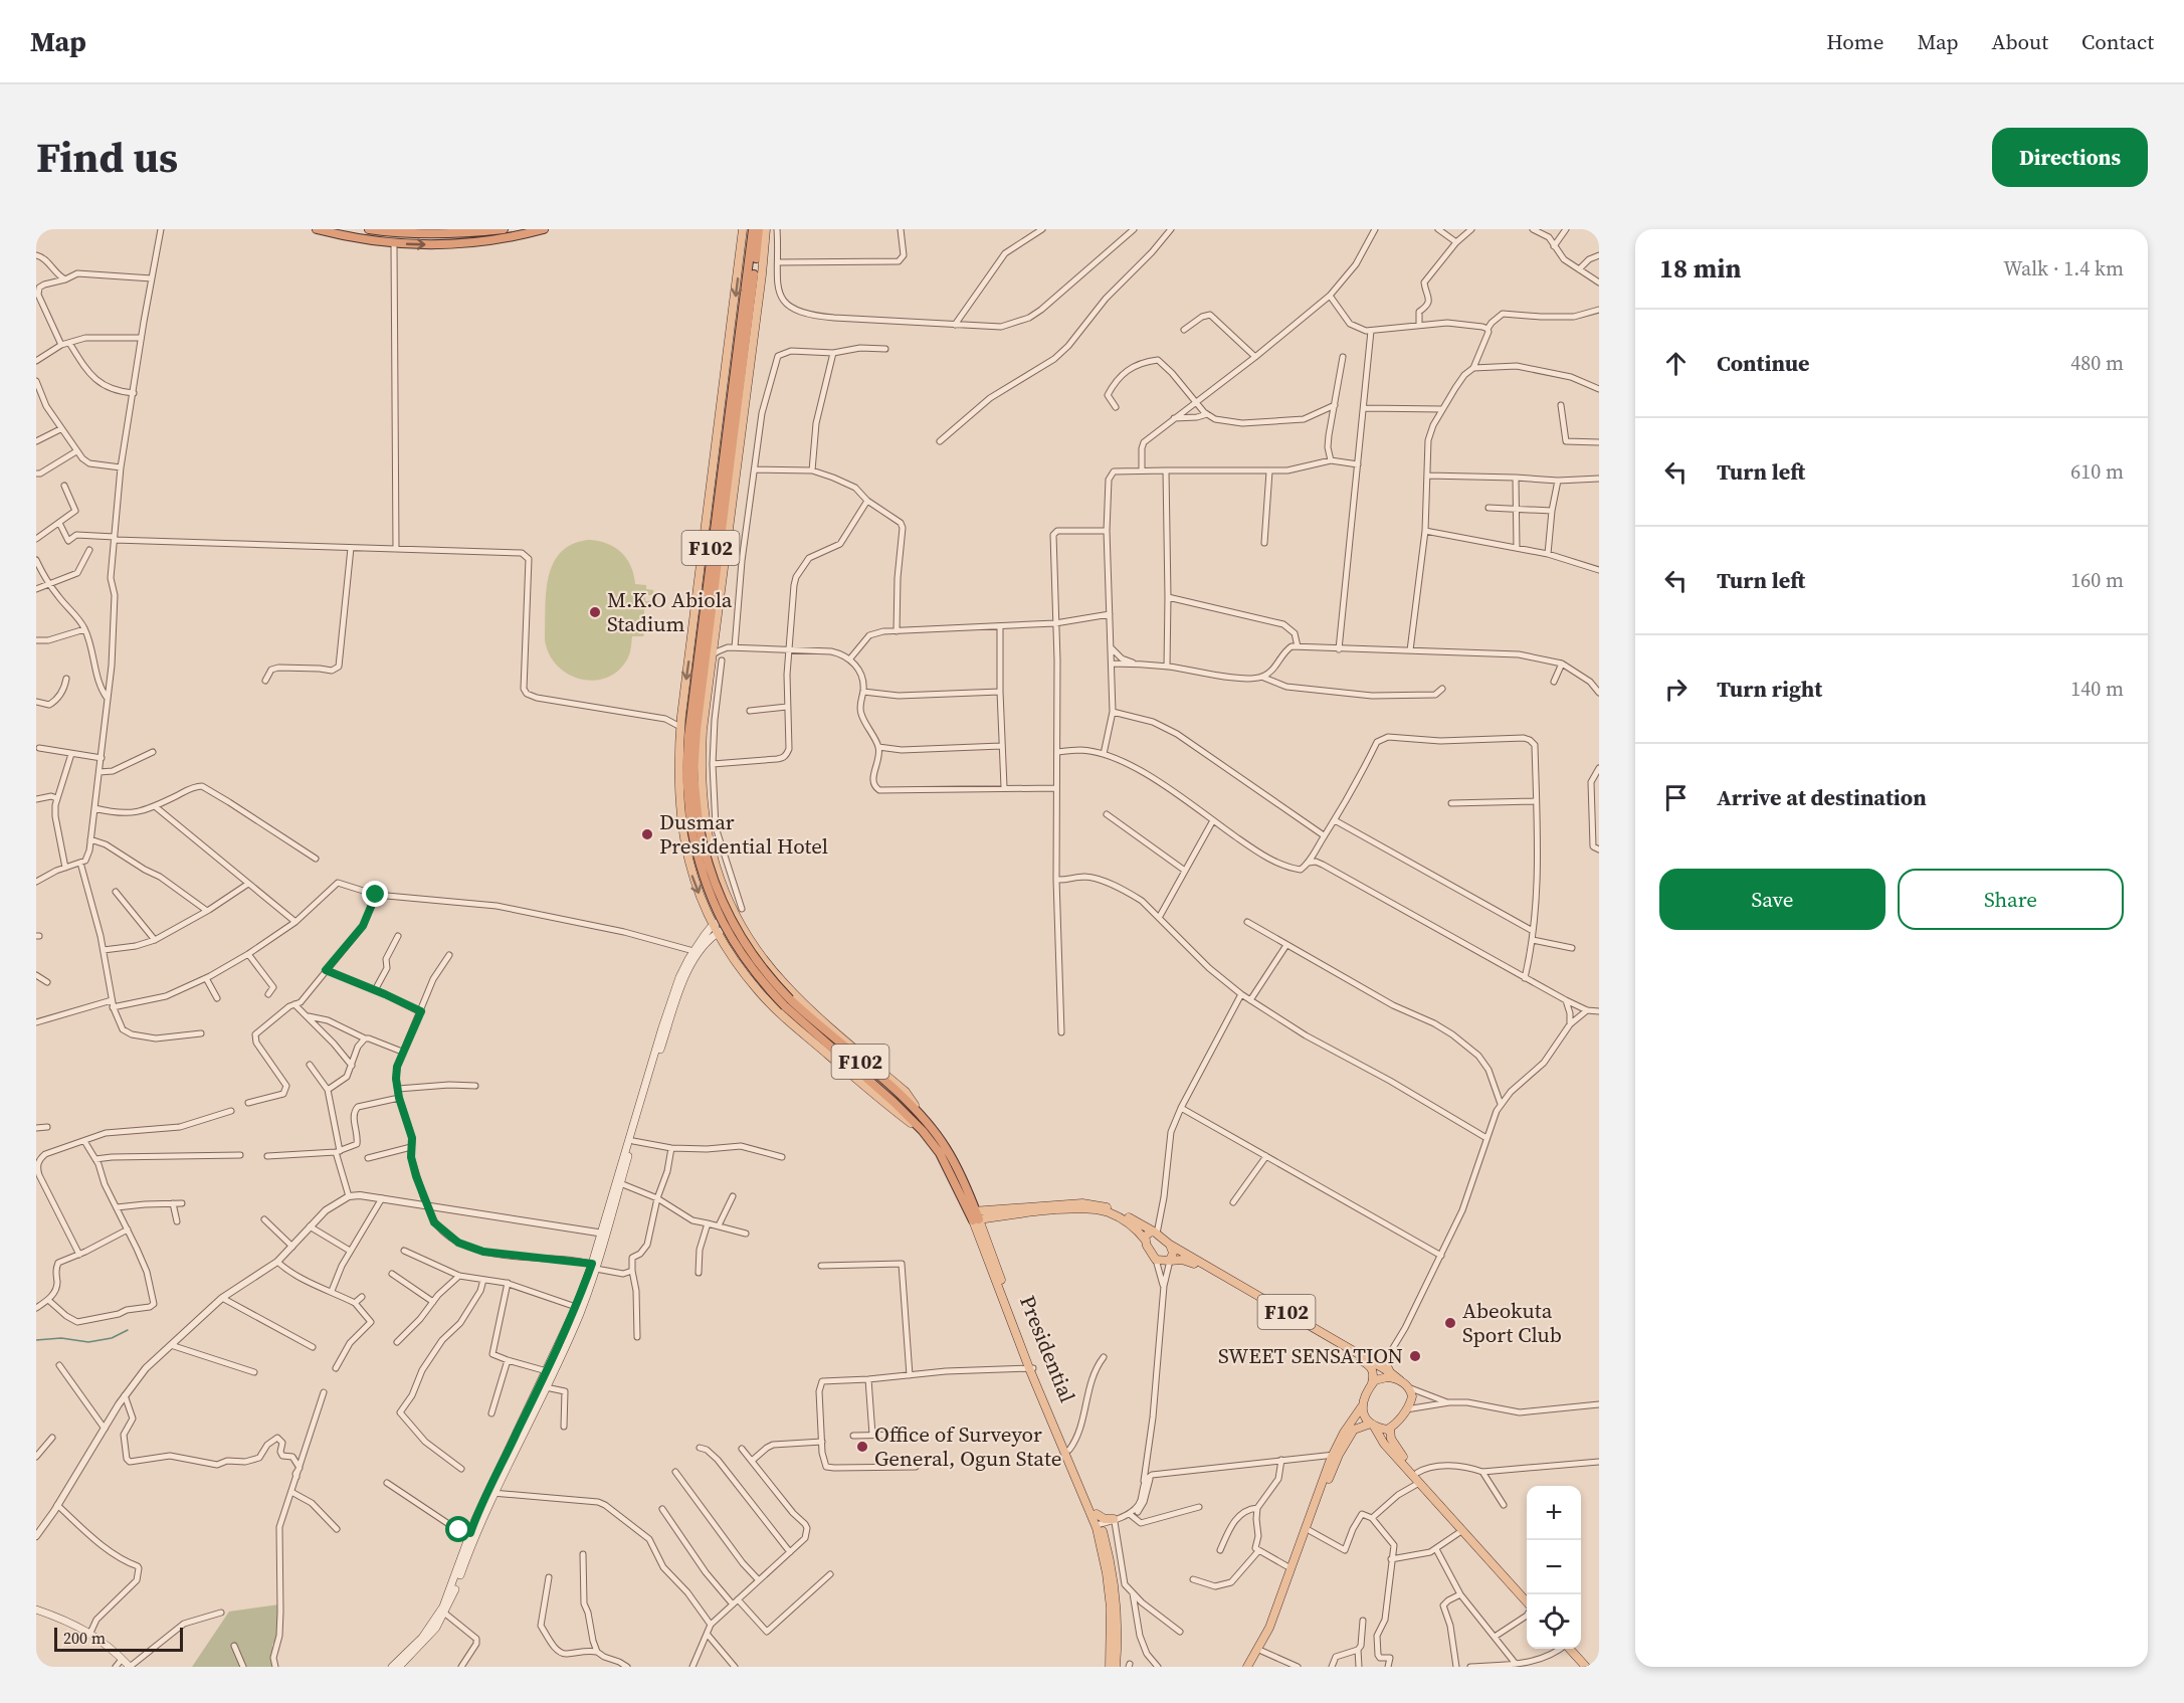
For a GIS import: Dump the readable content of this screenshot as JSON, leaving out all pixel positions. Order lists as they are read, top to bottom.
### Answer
{
  "streets": {
    "highway": ["F102"],
    "main road": ["Presidential"]
  },
  "places": [
    "M.K.O Abiola Stadium",
    "Dusmar Presidential Hotel",
    "Abeokuta Sport Club",
    "SWEET SENSATION",
    "Office of Surveyor General, Ogun State"
  ],
  "scale_bar": "200 m",
  "page": {
    "header": "Map",
    "nav": [
      "Home",
      "Map",
      "About",
      "Contact"
    ],
    "title": "Find us",
    "buttons": [
      "Directions",
      ["Save", "Share"]
    ],
    "heading": ["18 min", "Walk · 1.4 km"],
    "list": [
      ["Continue", "480 m"],
      ["Turn left", "610 m"],
      ["Turn left", "160 m"],
      ["Turn right", "140 m"],
      "Arrive at destination"
    ],
    "map_buttons": ["+", "−"],
    "scale": "200 m"
  }
}
